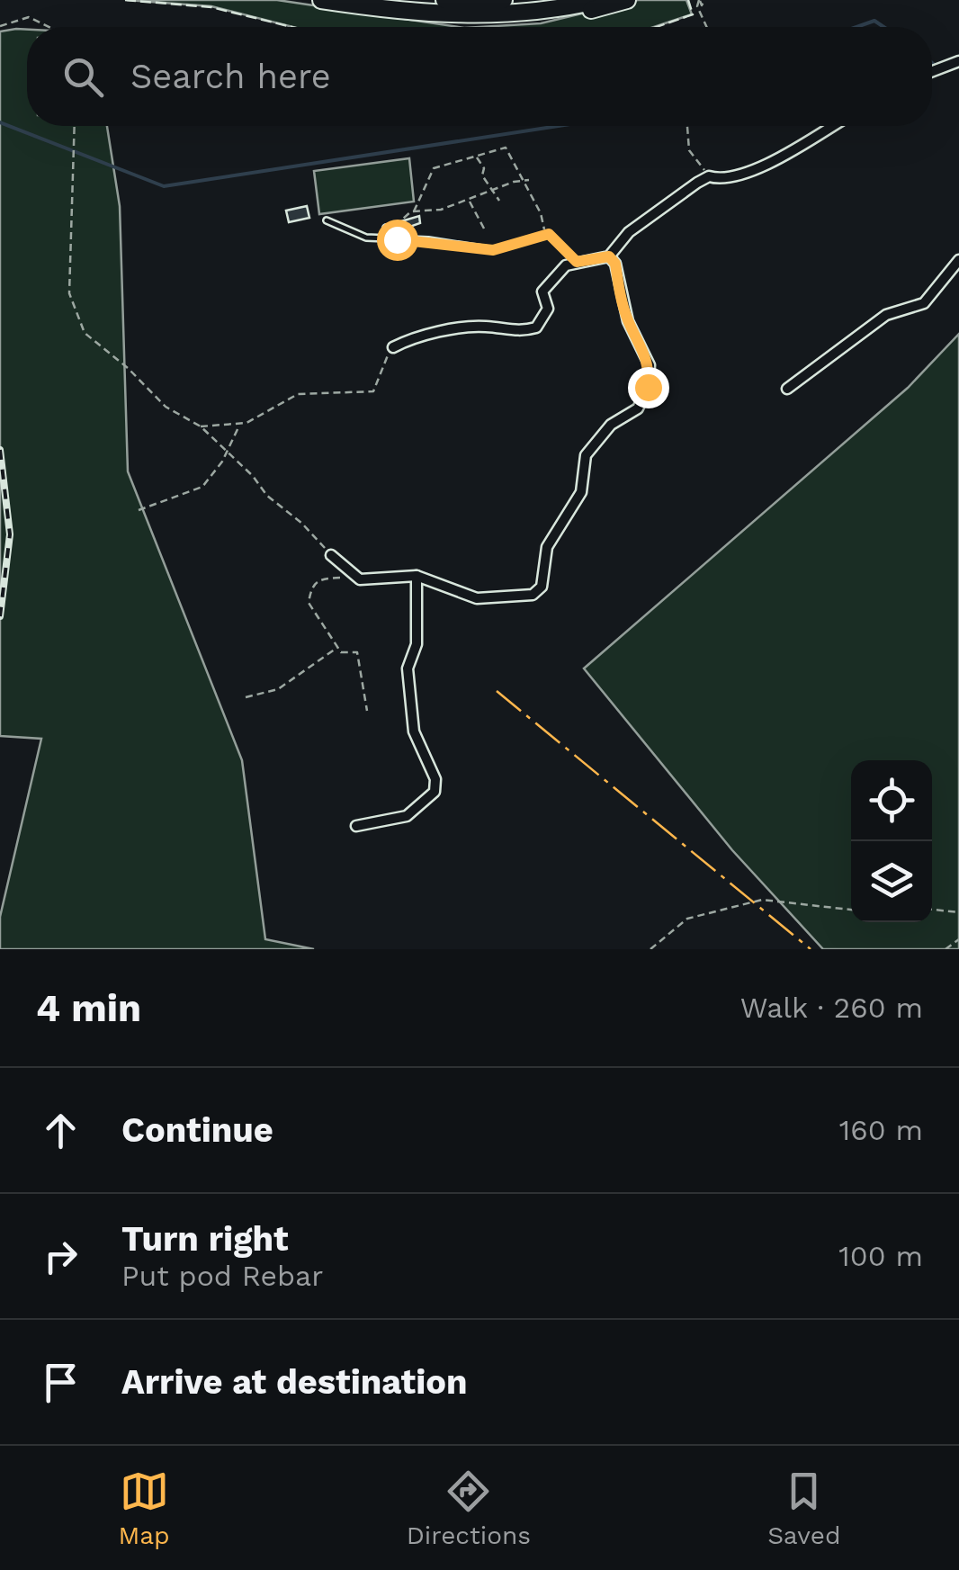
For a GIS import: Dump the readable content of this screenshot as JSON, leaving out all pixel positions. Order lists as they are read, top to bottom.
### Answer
{
  "page": {
    "search": "Search here",
    "heading": ["4 min", "Walk · 260 m"],
    "list": [
      ["Continue", "160 m"],
      ["Turn right", "Put pod Rebar", "100 m"],
      "Arrive at destination"
    ],
    "nav": ["Map", "Directions", "Saved"]
  }
}
